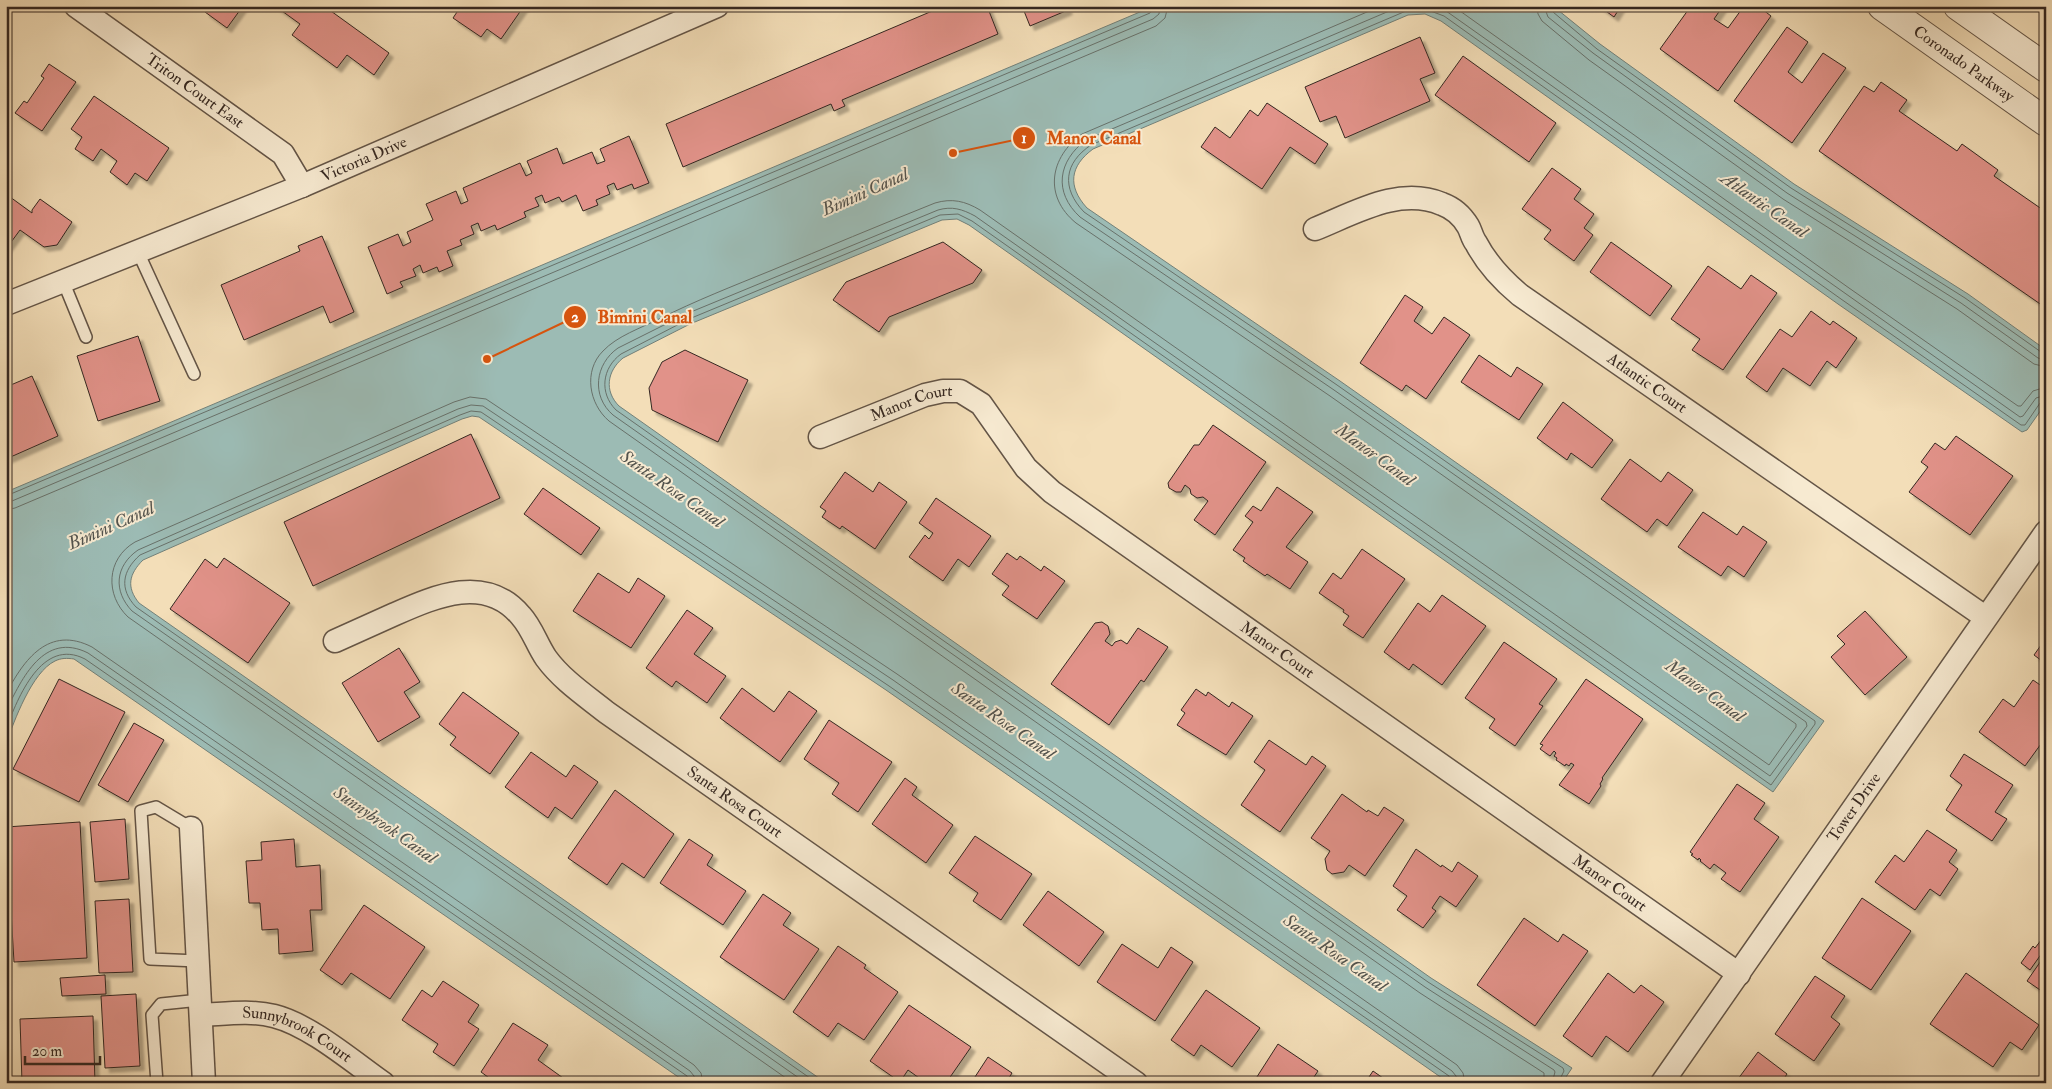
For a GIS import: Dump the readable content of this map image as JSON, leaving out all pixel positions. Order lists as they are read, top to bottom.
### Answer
{
  "streets": {
    "street": [
      "Coronado Parkway",
      "Triton Court East",
      "Victoria Drive",
      "Atlantic Court",
      "Manor Court",
      "Santa Rosa Court",
      "Tower Drive",
      "Sunnybrook Court"
    ]
  },
  "crossings": [
    ["Triton Court East", "Victoria Drive"],
    ["Atlantic Court", "Tower Drive"],
    ["Manor Court", "Tower Drive"]
  ],
  "water": [
    "Bimini Canal",
    "Atlantic Canal",
    "Manor Canal",
    "Santa Rosa Canal",
    "Sunnybrook Canal"
  ],
  "places": ["Manor Canal", "Bimini Canal"],
  "scale_bar": "20 m"
}
